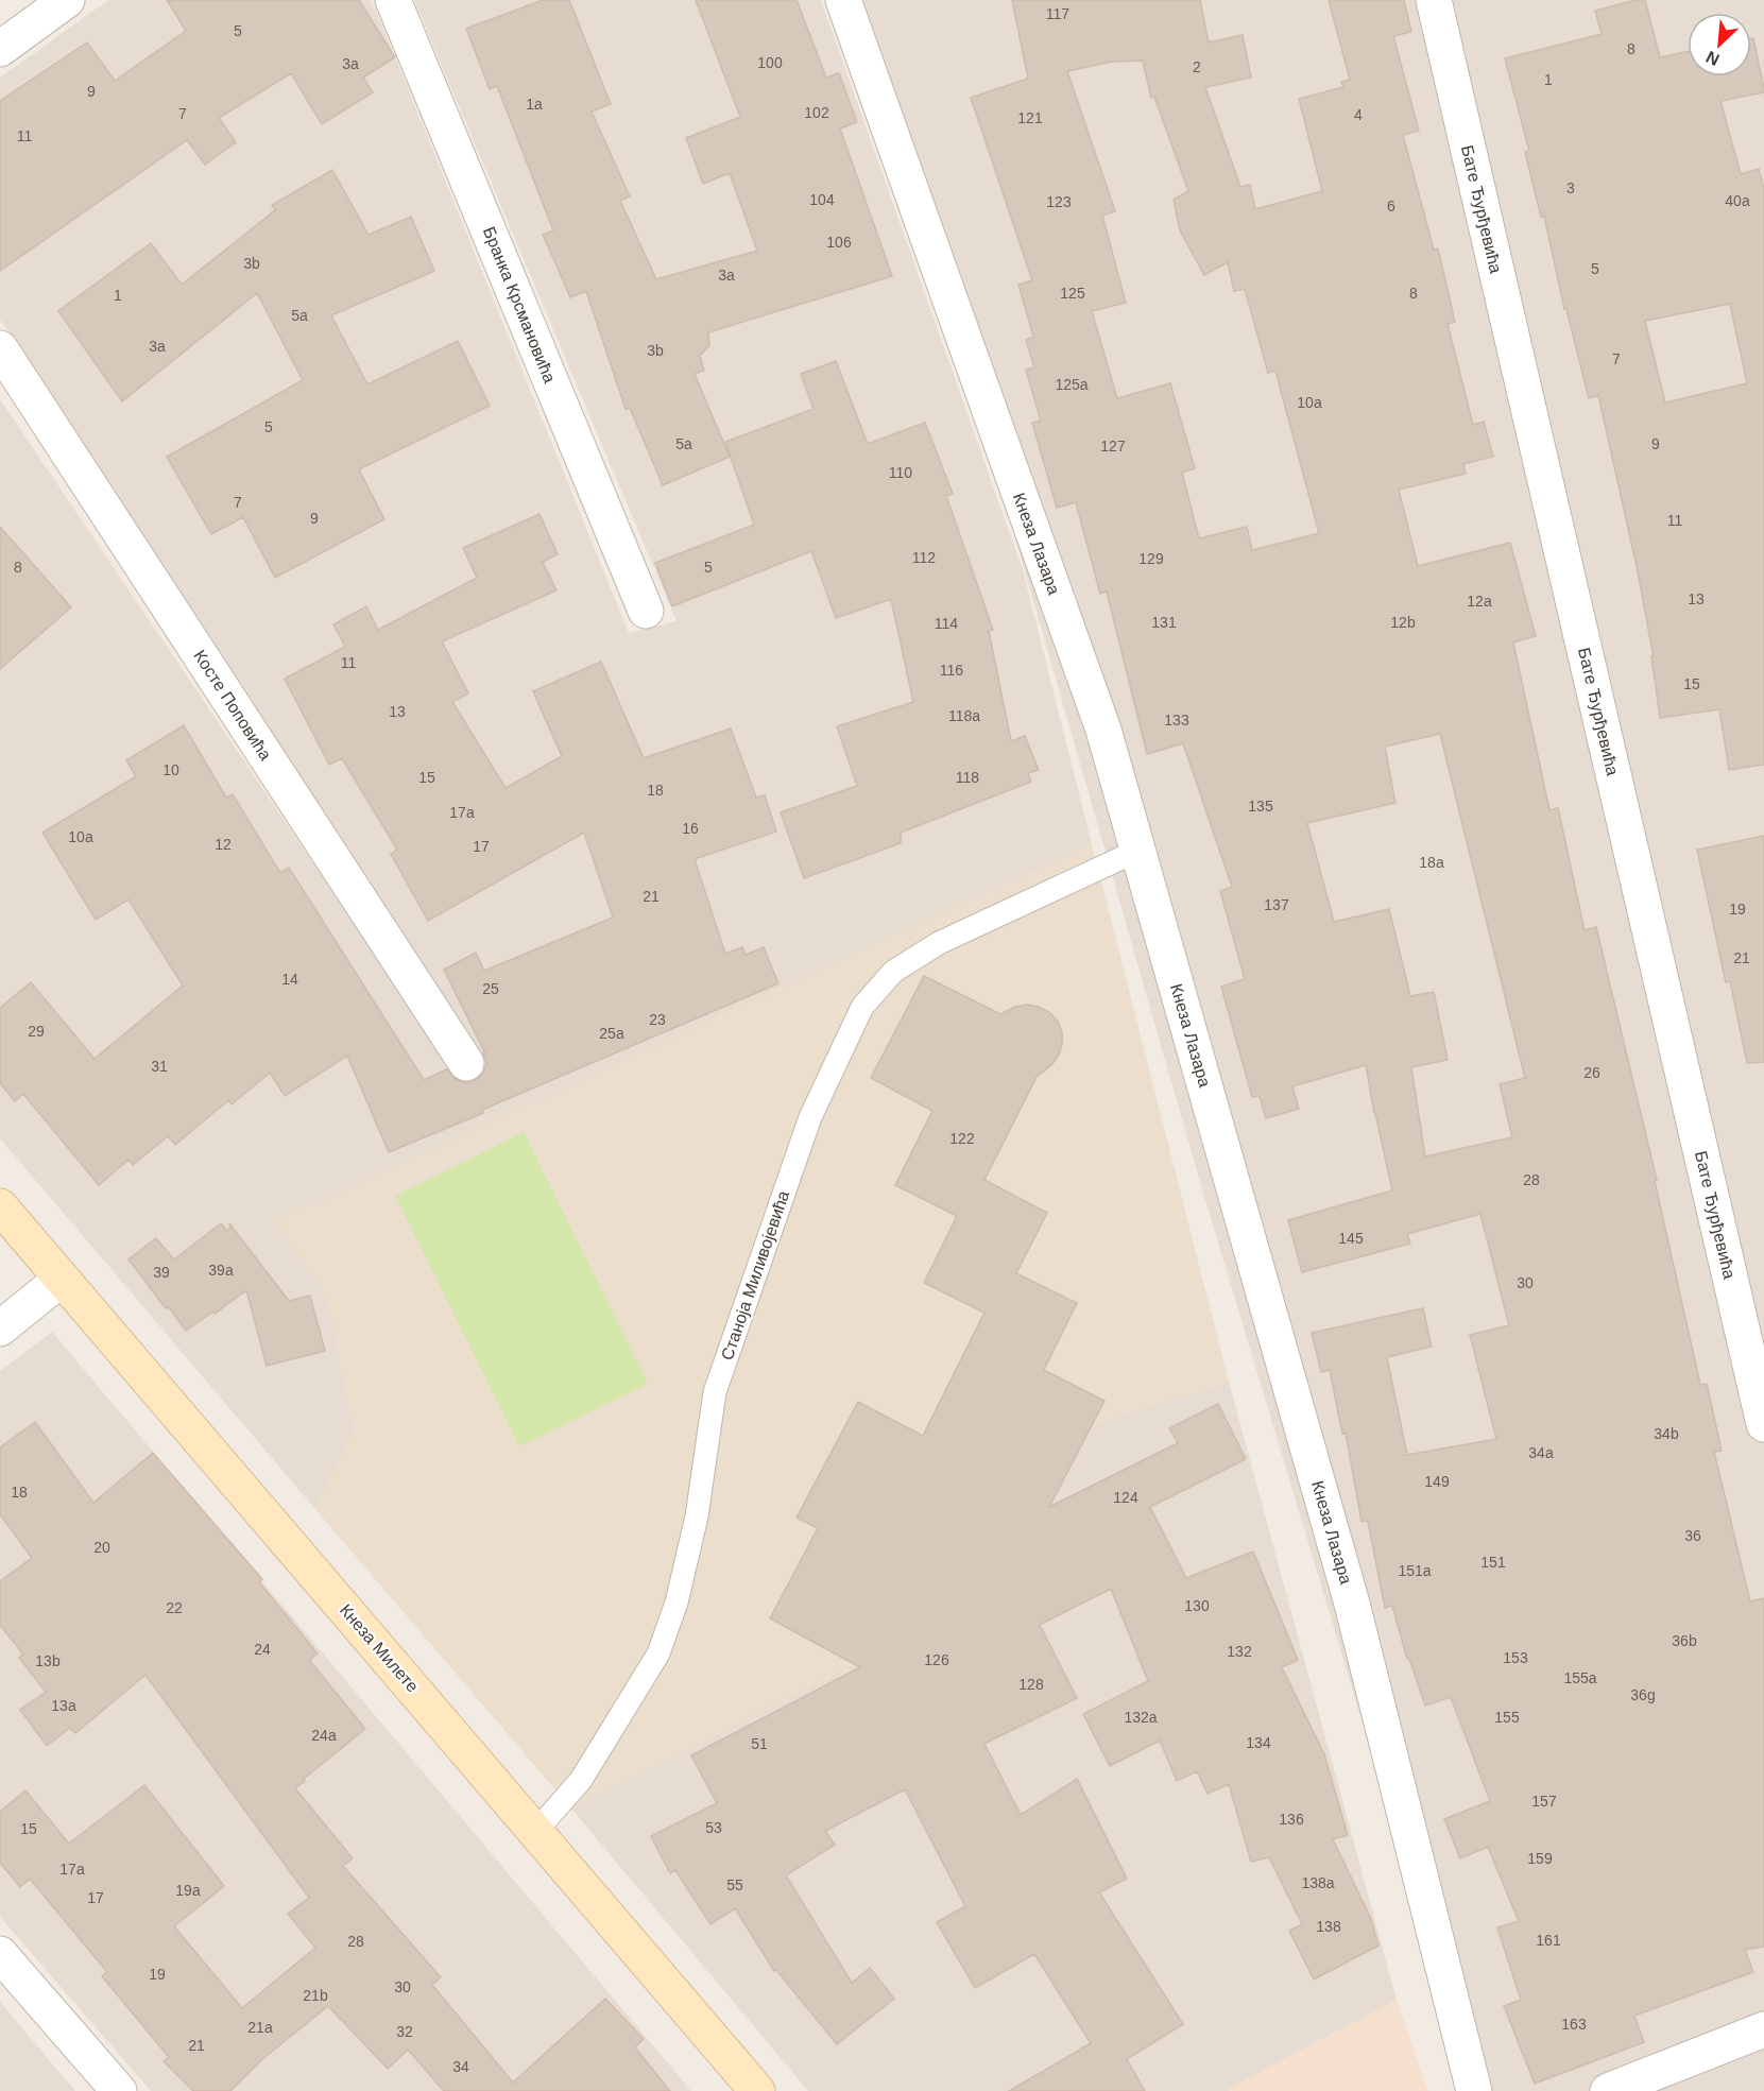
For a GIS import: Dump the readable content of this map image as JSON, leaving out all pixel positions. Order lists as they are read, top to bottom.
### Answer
{
  "streets": {
    "main road": ["Кнеза Милете"],
    "street": [
      "Бате Ђурђевића",
      "Бранка Крсмановића",
      "Кнеза Лазара",
      "Косте Поповића"
    ],
    "lane": ["Станоја Миливојевића"]
  },
  "crossings": [
    ["Кнеза Лазара", "Станоја Миливојевића"],
    ["Станоја Миливојевића", "Кнеза Милете"]
  ],
  "house_numbers": [
    "117",
    "5",
    "8",
    "100",
    "3a",
    "2",
    "1",
    "9",
    "1a",
    "102",
    "7",
    "4",
    "121",
    "11",
    "3",
    "104",
    "40a",
    "123",
    "6",
    "106",
    "3b",
    "5",
    "3a",
    "125",
    "8",
    "1",
    "5a",
    "3a",
    "3b",
    "7",
    "125a",
    "10a",
    "5",
    "5a",
    "9",
    "127",
    "110",
    "7",
    "9",
    "11",
    "112",
    "129",
    "8",
    "5",
    "13",
    "12a",
    "131",
    "12b",
    "114",
    "11",
    "116",
    "15",
    "13",
    "118a",
    "133",
    "10",
    "15",
    "118",
    "18",
    "135",
    "17a",
    "16",
    "10a",
    "12",
    "17",
    "18a",
    "21",
    "137",
    "19",
    "21",
    "14",
    "25",
    "23",
    "29",
    "25a",
    "31",
    "26",
    "122",
    "28",
    "145",
    "39a",
    "39",
    "30",
    "34b",
    "34a",
    "149",
    "18",
    "124",
    "36",
    "20",
    "151",
    "151a",
    "130",
    "22",
    "36b",
    "24",
    "132",
    "153",
    "126",
    "13b",
    "155a",
    "128",
    "36g",
    "13a",
    "132a",
    "155",
    "24a",
    "134",
    "51",
    "157",
    "136",
    "53",
    "15",
    "159",
    "17a",
    "138a",
    "55",
    "19a",
    "17",
    "138",
    "161",
    "28",
    "19",
    "30",
    "21b",
    "163",
    "21a",
    "32",
    "21",
    "34"
  ],
  "north": "bottom left"
}
